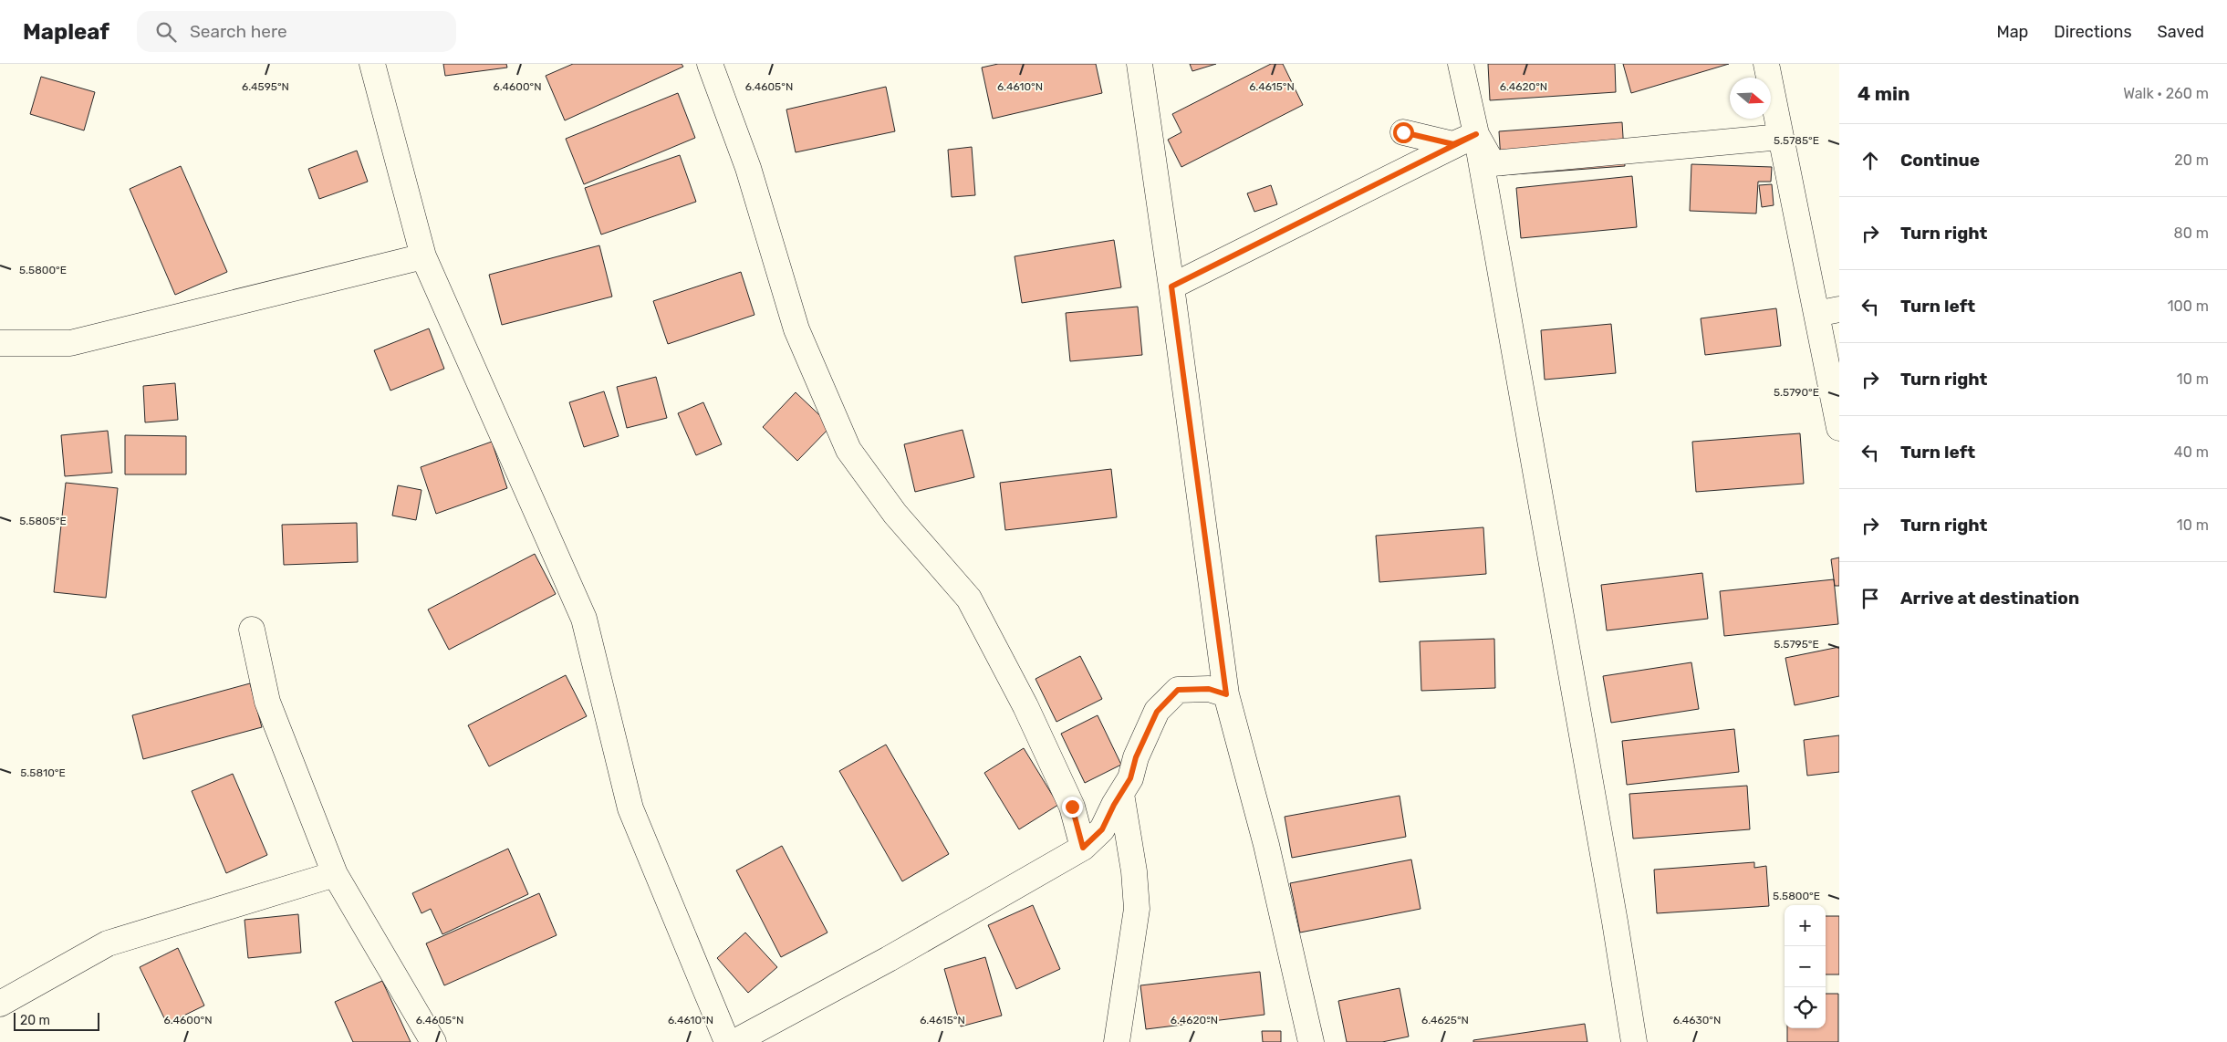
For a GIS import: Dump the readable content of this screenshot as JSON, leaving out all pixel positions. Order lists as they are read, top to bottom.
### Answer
{
  "scale_bar": "20 m",
  "north": "right",
  "page": {
    "header": "Mapleaf",
    "search": "Search here",
    "nav": ["Map", "Directions", "Saved"],
    "heading": ["4 min", "Walk · 260 m"],
    "list": [
      ["Continue", "20 m"],
      ["Turn right", "80 m"],
      ["Turn left", "100 m"],
      ["Turn right", "10 m"],
      ["Turn left", "40 m"],
      ["Turn right", "10 m"],
      "Arrive at destination"
    ],
    "map_buttons": ["+", "−"],
    "scale": "20 m"
  },
  "coordinates": [
    "6.4595°N",
    "6.4600°N",
    "6.4605°N",
    "6.4610°N",
    "6.4615°N",
    "6.4620°N",
    "5.5785°E",
    "5.5800°E",
    "5.5790°E",
    "5.5805°E",
    "5.5795°E",
    "5.5810°E",
    "6.4625°N",
    "6.4630°N"
  ]
}
